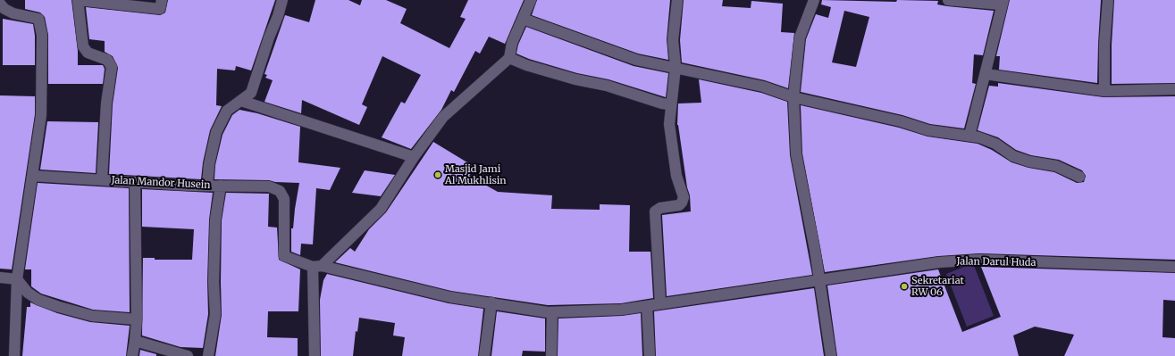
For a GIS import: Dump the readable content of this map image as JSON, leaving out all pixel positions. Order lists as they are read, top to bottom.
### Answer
{
  "streets": {
    "street": ["Jalan Mandor Husein", "Jalan Darul Huda"]
  },
  "crossings": [
    ["Jalan Mandor Husein", "Jalan Darul Huda"]
  ],
  "places": ["Masjid Jami Al Mukhlisin", "Sekretariat RW 06"]
}
